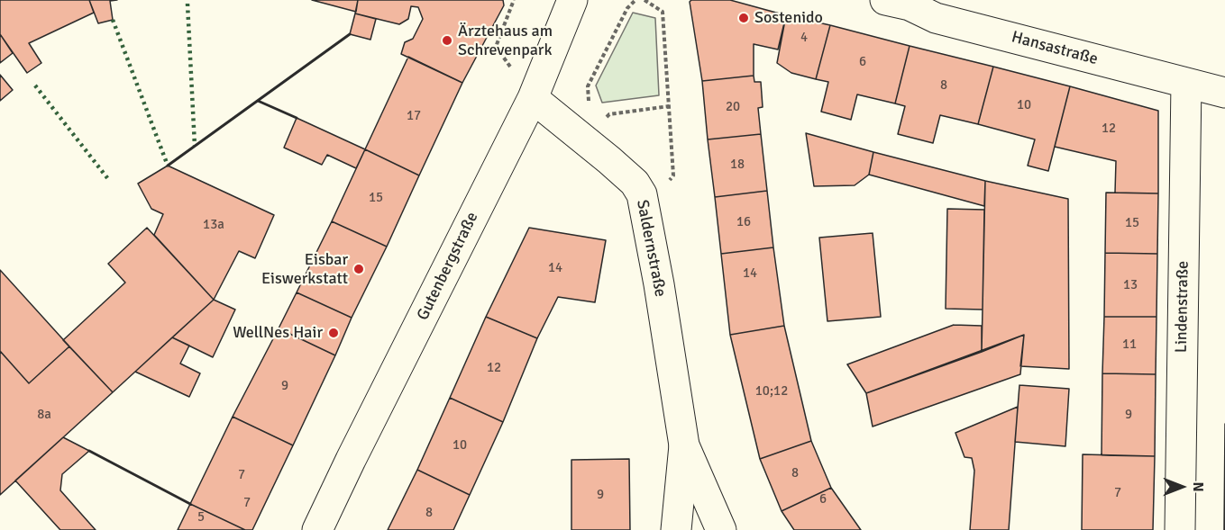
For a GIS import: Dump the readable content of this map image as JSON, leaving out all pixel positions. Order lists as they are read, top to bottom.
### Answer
{
  "streets": {
    "street": [
      "Hansastraße",
      "Saldernstraße",
      "Gutenbergstraße",
      "Lindenstraße"
    ]
  },
  "crossings": [
    ["Hansastraße", "Lindenstraße"],
    ["Saldernstraße", "Gutenbergstraße"]
  ],
  "places": [
    "Sostenido",
    "Ärztehaus am Schrevenpark",
    "Eisbar Eiswerkstatt",
    "WellNes Hair"
  ],
  "house_numbers": [
    "4",
    "6",
    "8",
    "10",
    "20",
    "17",
    "12",
    "18",
    "15",
    "16",
    "15",
    "13a",
    "14",
    "14",
    "13",
    "11",
    "12",
    "9",
    "10;12",
    "8a",
    "9",
    "10",
    "8",
    "7",
    "7",
    "9",
    "6",
    "7",
    "8",
    "5"
  ],
  "north": "right"
}
